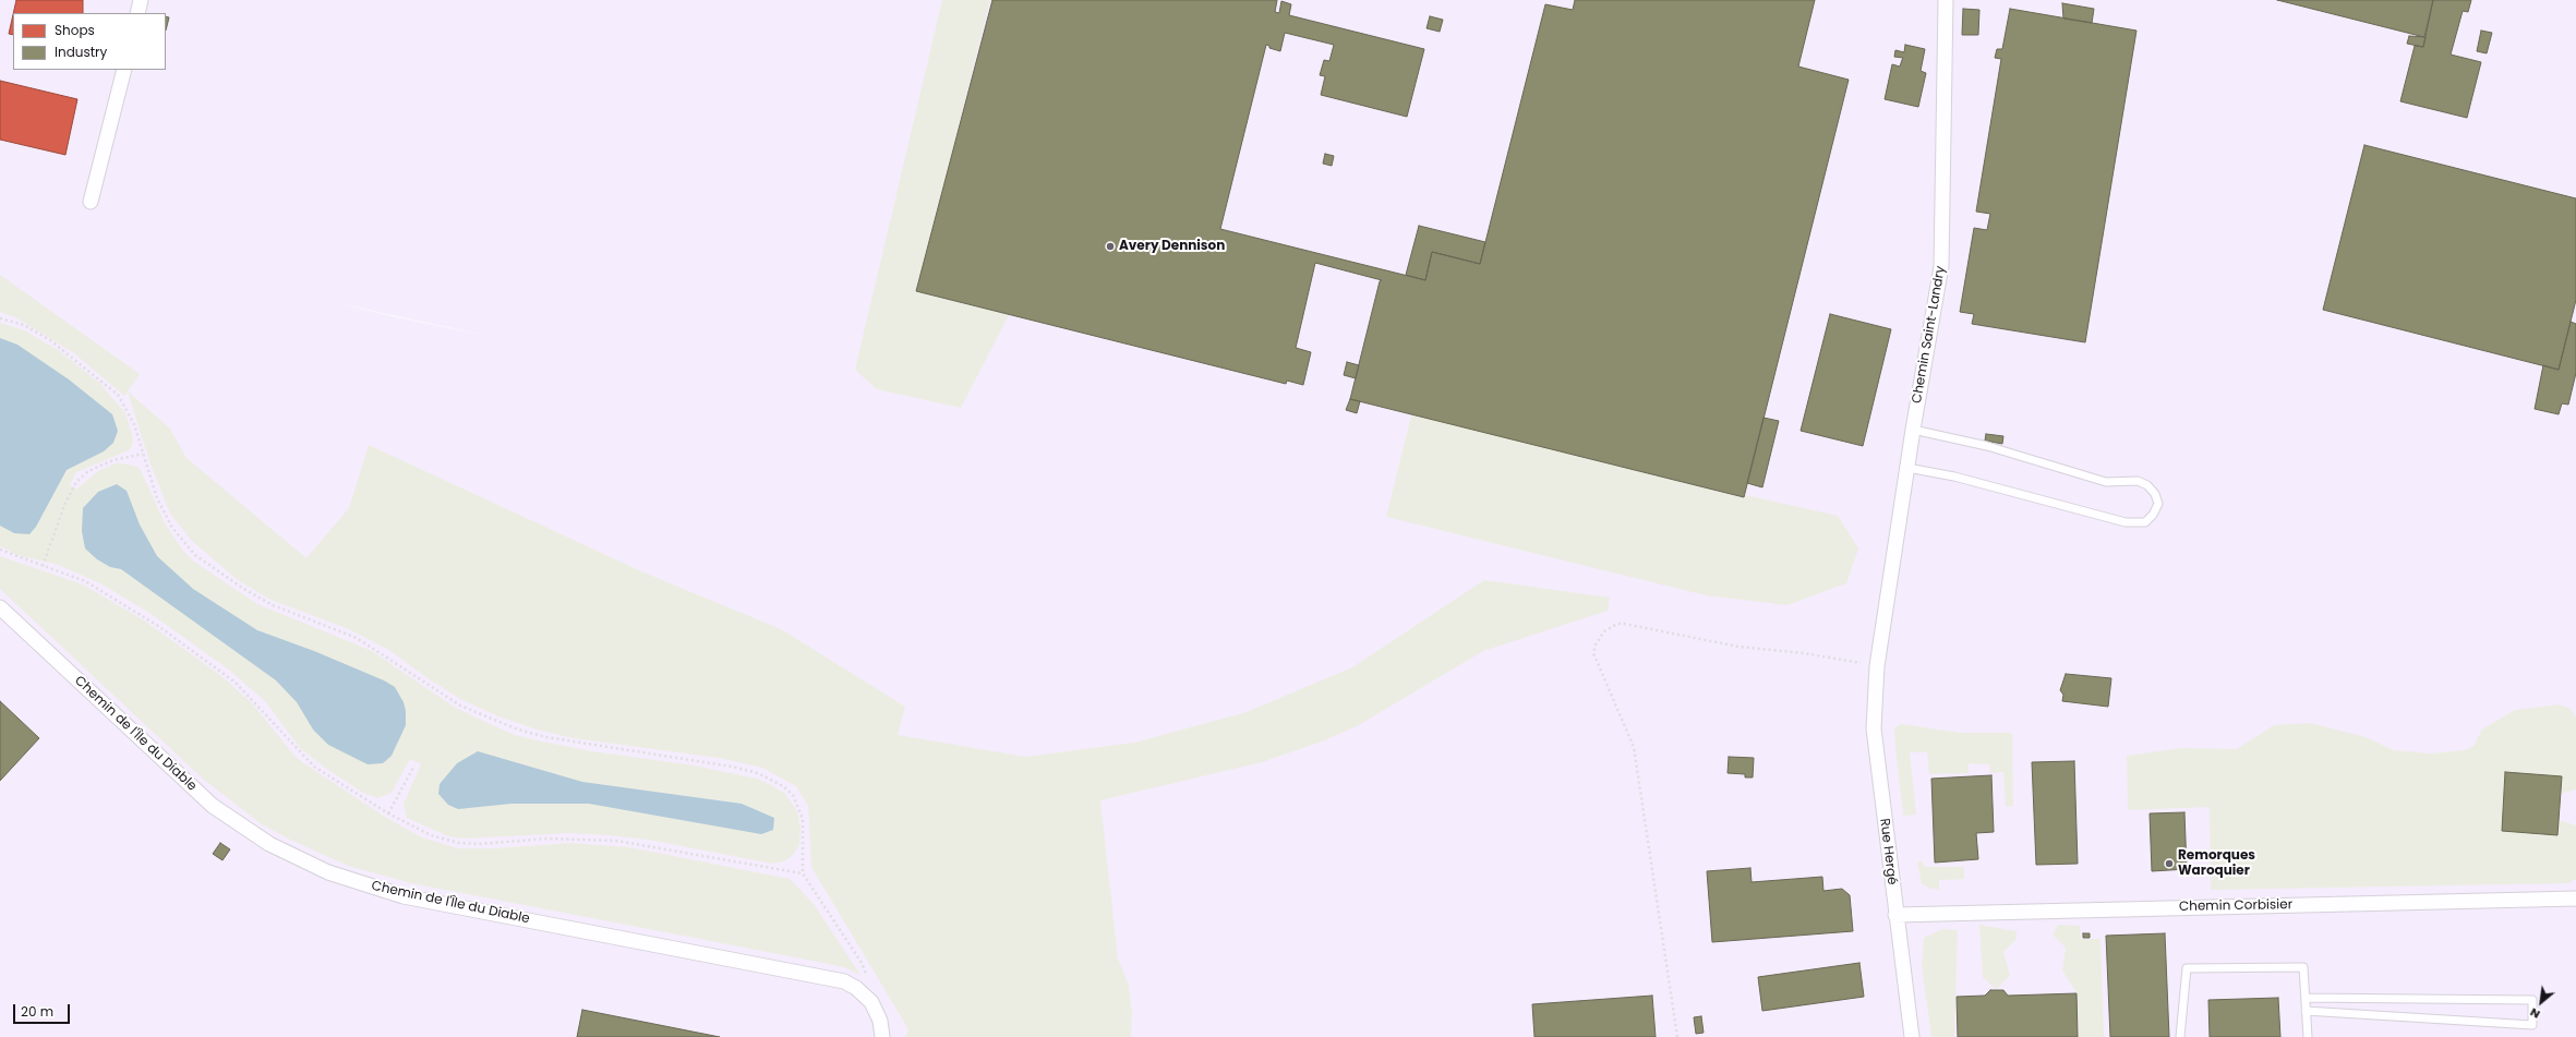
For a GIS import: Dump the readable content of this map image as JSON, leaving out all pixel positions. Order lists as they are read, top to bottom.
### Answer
{
  "streets": {
    "street": [
      "Chemin Saint-Landry",
      "Chemin de l'Île du Diable",
      "Rue Hergé",
      "Chemin Corbisier"
    ]
  },
  "crossings": [
    ["Chemin Saint-Landry", "Rue Hergé"],
    ["Rue Hergé", "Chemin Corbisier"]
  ],
  "places": ["Avery Dennison", "Remorques Waroquier"],
  "legend": ["Shops", "Industry"],
  "scale_bar": "20 m",
  "north": "bottom left"
}
